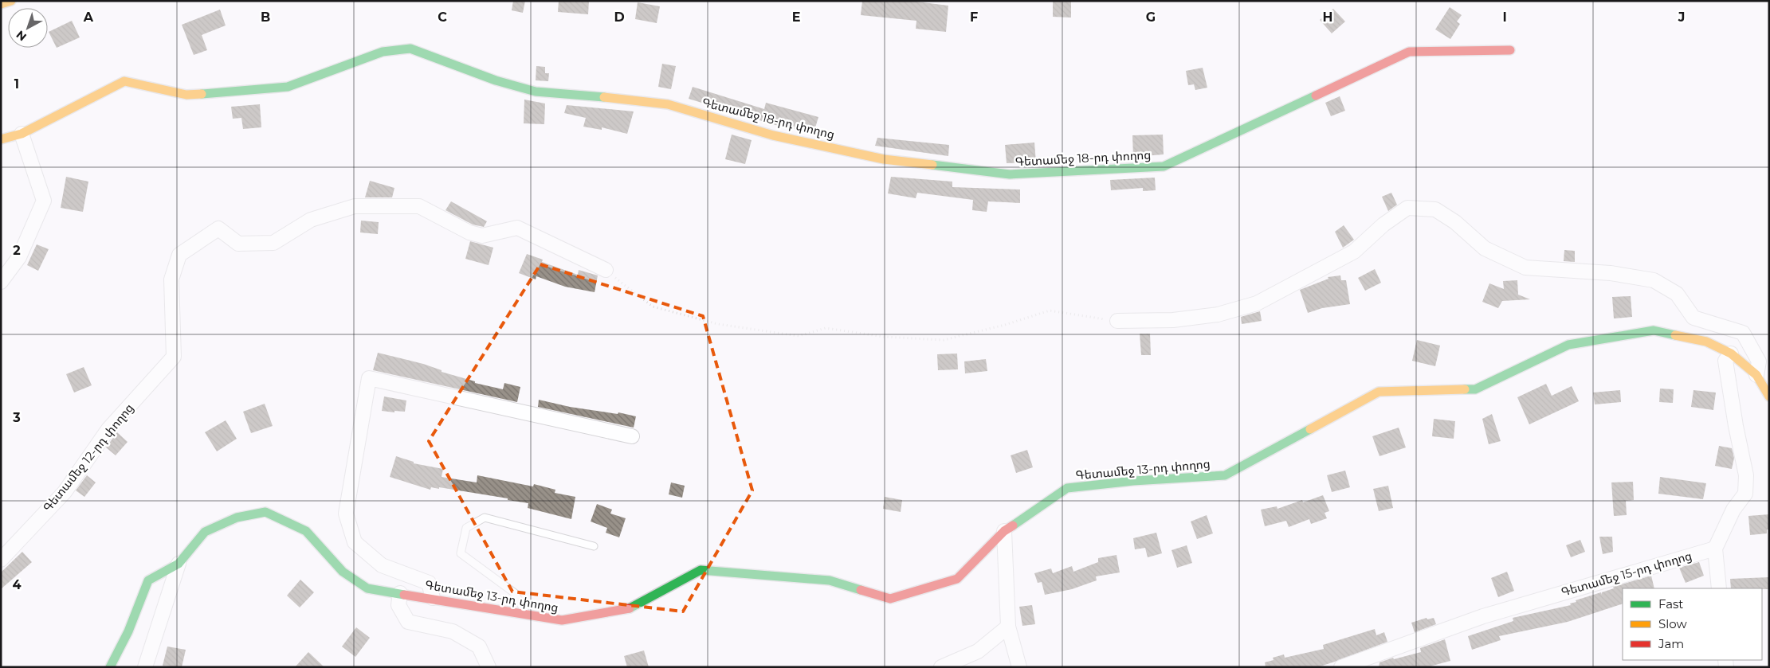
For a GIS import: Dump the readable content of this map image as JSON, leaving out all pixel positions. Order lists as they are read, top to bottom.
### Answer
{
  "streets": {
    "street": [
      "Գետամեջ 18-րդ փողոց",
      "Գետամեջ 12-րդ փողոց",
      "Գետամեջ 13-րդ փողոց",
      "Գետամեջ 15-րդ փողոց"
    ]
  },
  "legend": ["Fast", "Slow", "Jam"],
  "north": "bottom left",
  "grid": {
    "columns": [
      "A",
      "B",
      "C",
      "D",
      "E",
      "F",
      "G",
      "H",
      "I",
      "J"
    ],
    "rows": [
      "1",
      "2",
      "3",
      "4"
    ]
  }
}
